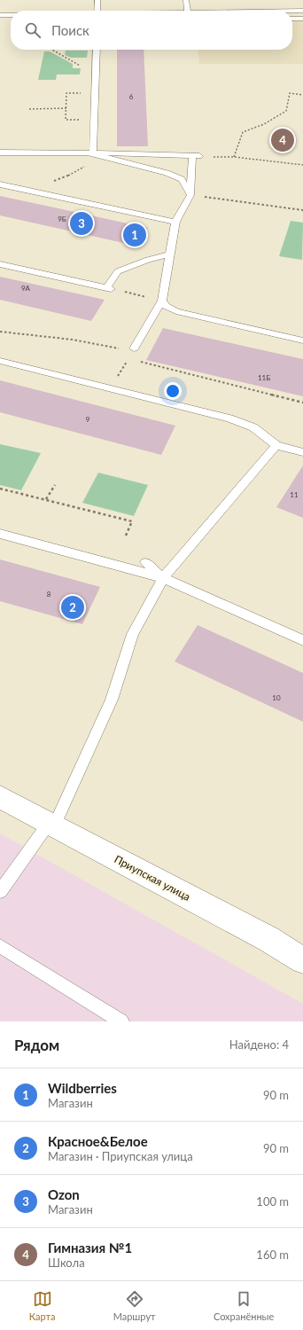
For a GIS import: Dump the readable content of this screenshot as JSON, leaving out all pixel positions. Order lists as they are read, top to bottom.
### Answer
{
  "streets": {
    "street": ["Приупская улица"]
  },
  "house_numbers": [
    "6",
    "9Б",
    "9А",
    "11Б",
    "9",
    "11",
    "8",
    "10"
  ],
  "page": {
    "search": "Поиск",
    "pins": [
      "4",
      "3",
      "1",
      "2"
    ],
    "heading": ["Рядом", "Найдено: 4"],
    "list": [
      {
        "mark": "1",
        "name": "Wildberries",
        "note": "Магазин",
        "value": "90 m"
      },
      {
        "mark": "2",
        "name": "Красное&Белое",
        "note": "Магазин · Приупская улица",
        "value": "90 m"
      },
      {
        "mark": "3",
        "name": "Ozon",
        "note": "Магазин",
        "value": "100 m"
      },
      {
        "mark": "4",
        "name": "Гимназия №1",
        "note": "Школа",
        "value": "160 m"
      }
    ],
    "nav": ["Карта", "Маршрут", "Сохранённые"]
  }
}
